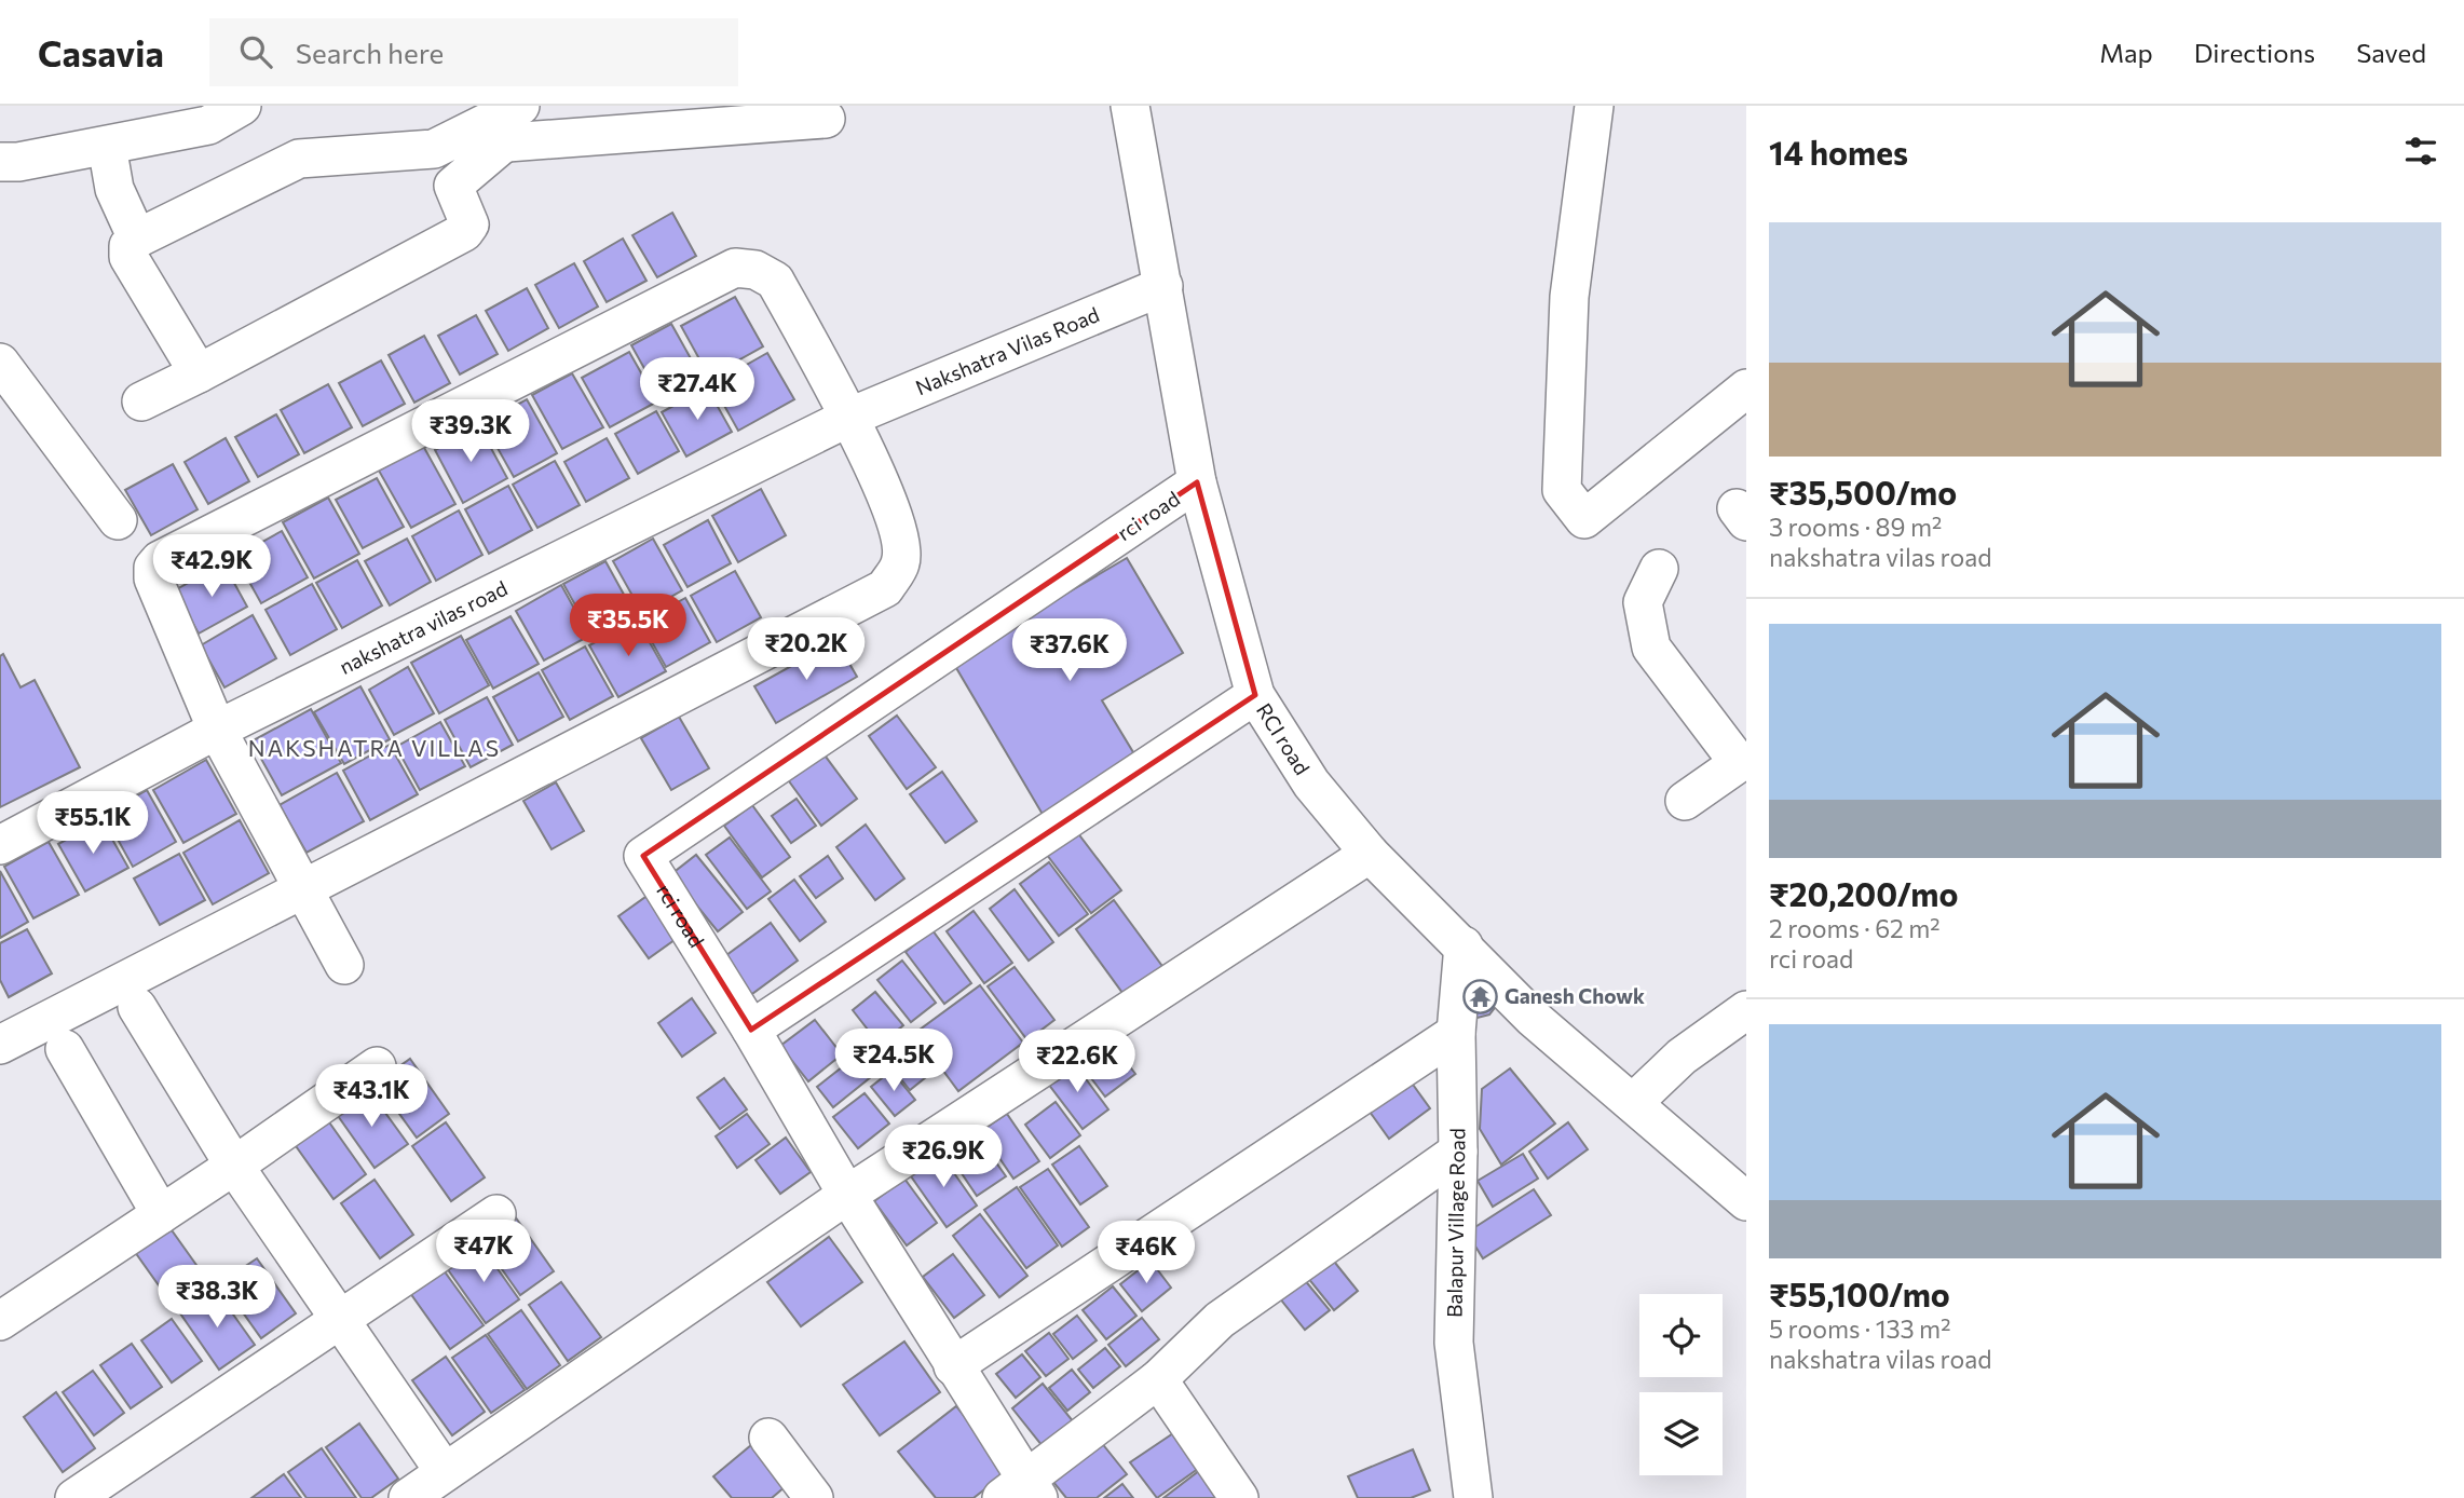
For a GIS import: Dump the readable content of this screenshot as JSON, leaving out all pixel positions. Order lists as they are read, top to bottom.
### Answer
{
  "streets": {
    "street": [
      "Nakshatra Vilas Road",
      "rci road",
      "nakshatra vilas road",
      "RCI road",
      "Balapur Village Road"
    ]
  },
  "crossings": [
    ["Nakshatra Vilas Road", "nakshatra vilas road"],
    ["Nakshatra Vilas Road", "RCI road"],
    ["rci road", "RCI road"],
    ["RCI road", "Balapur Village Road"]
  ],
  "districts": ["NAKSHATRA VILLAS"],
  "places": {
    "temple": ["Ganesh Chowk"]
  },
  "page": {
    "header": "Casavia",
    "search": "Search here",
    "nav": ["Map", "Directions", "Saved"],
    "heading": "14 homes",
    "list": [
      {
        "name": "₹35,500/mo",
        "note": "3 rooms · 89 m² · nakshatra vilas road"
      },
      {
        "name": "₹20,200/mo",
        "note": "2 rooms · 62 m² · rci road"
      },
      {
        "name": "₹55,100/mo",
        "note": "5 rooms · 133 m² · nakshatra vilas road"
      }
    ],
    "price": [
      "₹27.4K",
      "₹39.3K",
      "₹42.9K",
      "₹35.5K",
      "₹20.2K",
      "₹37.6K",
      "₹55.1K",
      "₹24.5K",
      "₹22.6K",
      "₹43.1K",
      "₹26.9K",
      "₹47K",
      "₹46K",
      "₹38.3K"
    ]
  }
}
